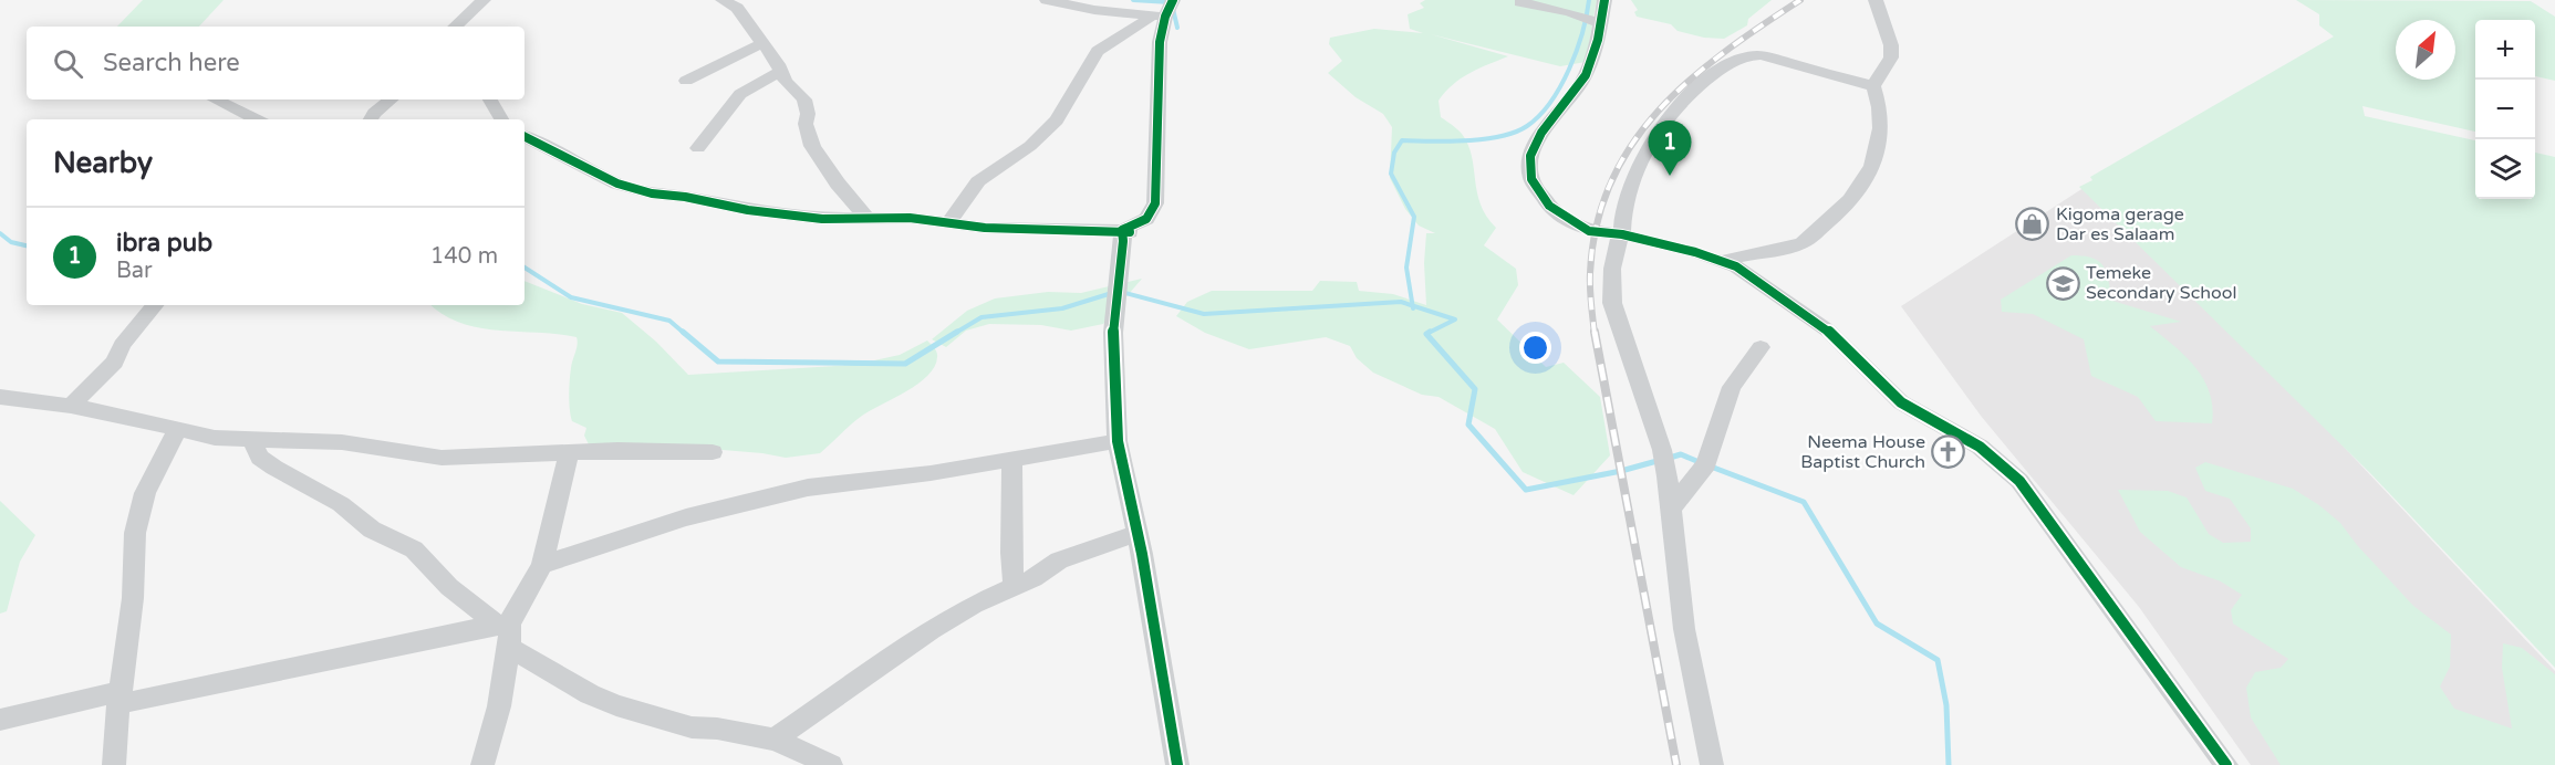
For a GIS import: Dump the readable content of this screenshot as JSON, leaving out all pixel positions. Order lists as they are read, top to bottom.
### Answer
{
  "places": {
    "shop": ["Kigoma gerage Dar es Salaam"],
    "school or university": ["Temeke Secondary School"],
    "church": ["Neema House Baptist Church"]
  },
  "north": "top right",
  "page": {
    "map_buttons": ["+", "−"],
    "search": "Search here",
    "heading": "Nearby",
    "pins": "1",
    "list": [
      {
        "mark": "1",
        "name": "ibra pub",
        "note": "Bar",
        "value": "140 m"
      }
    ]
  }
}
